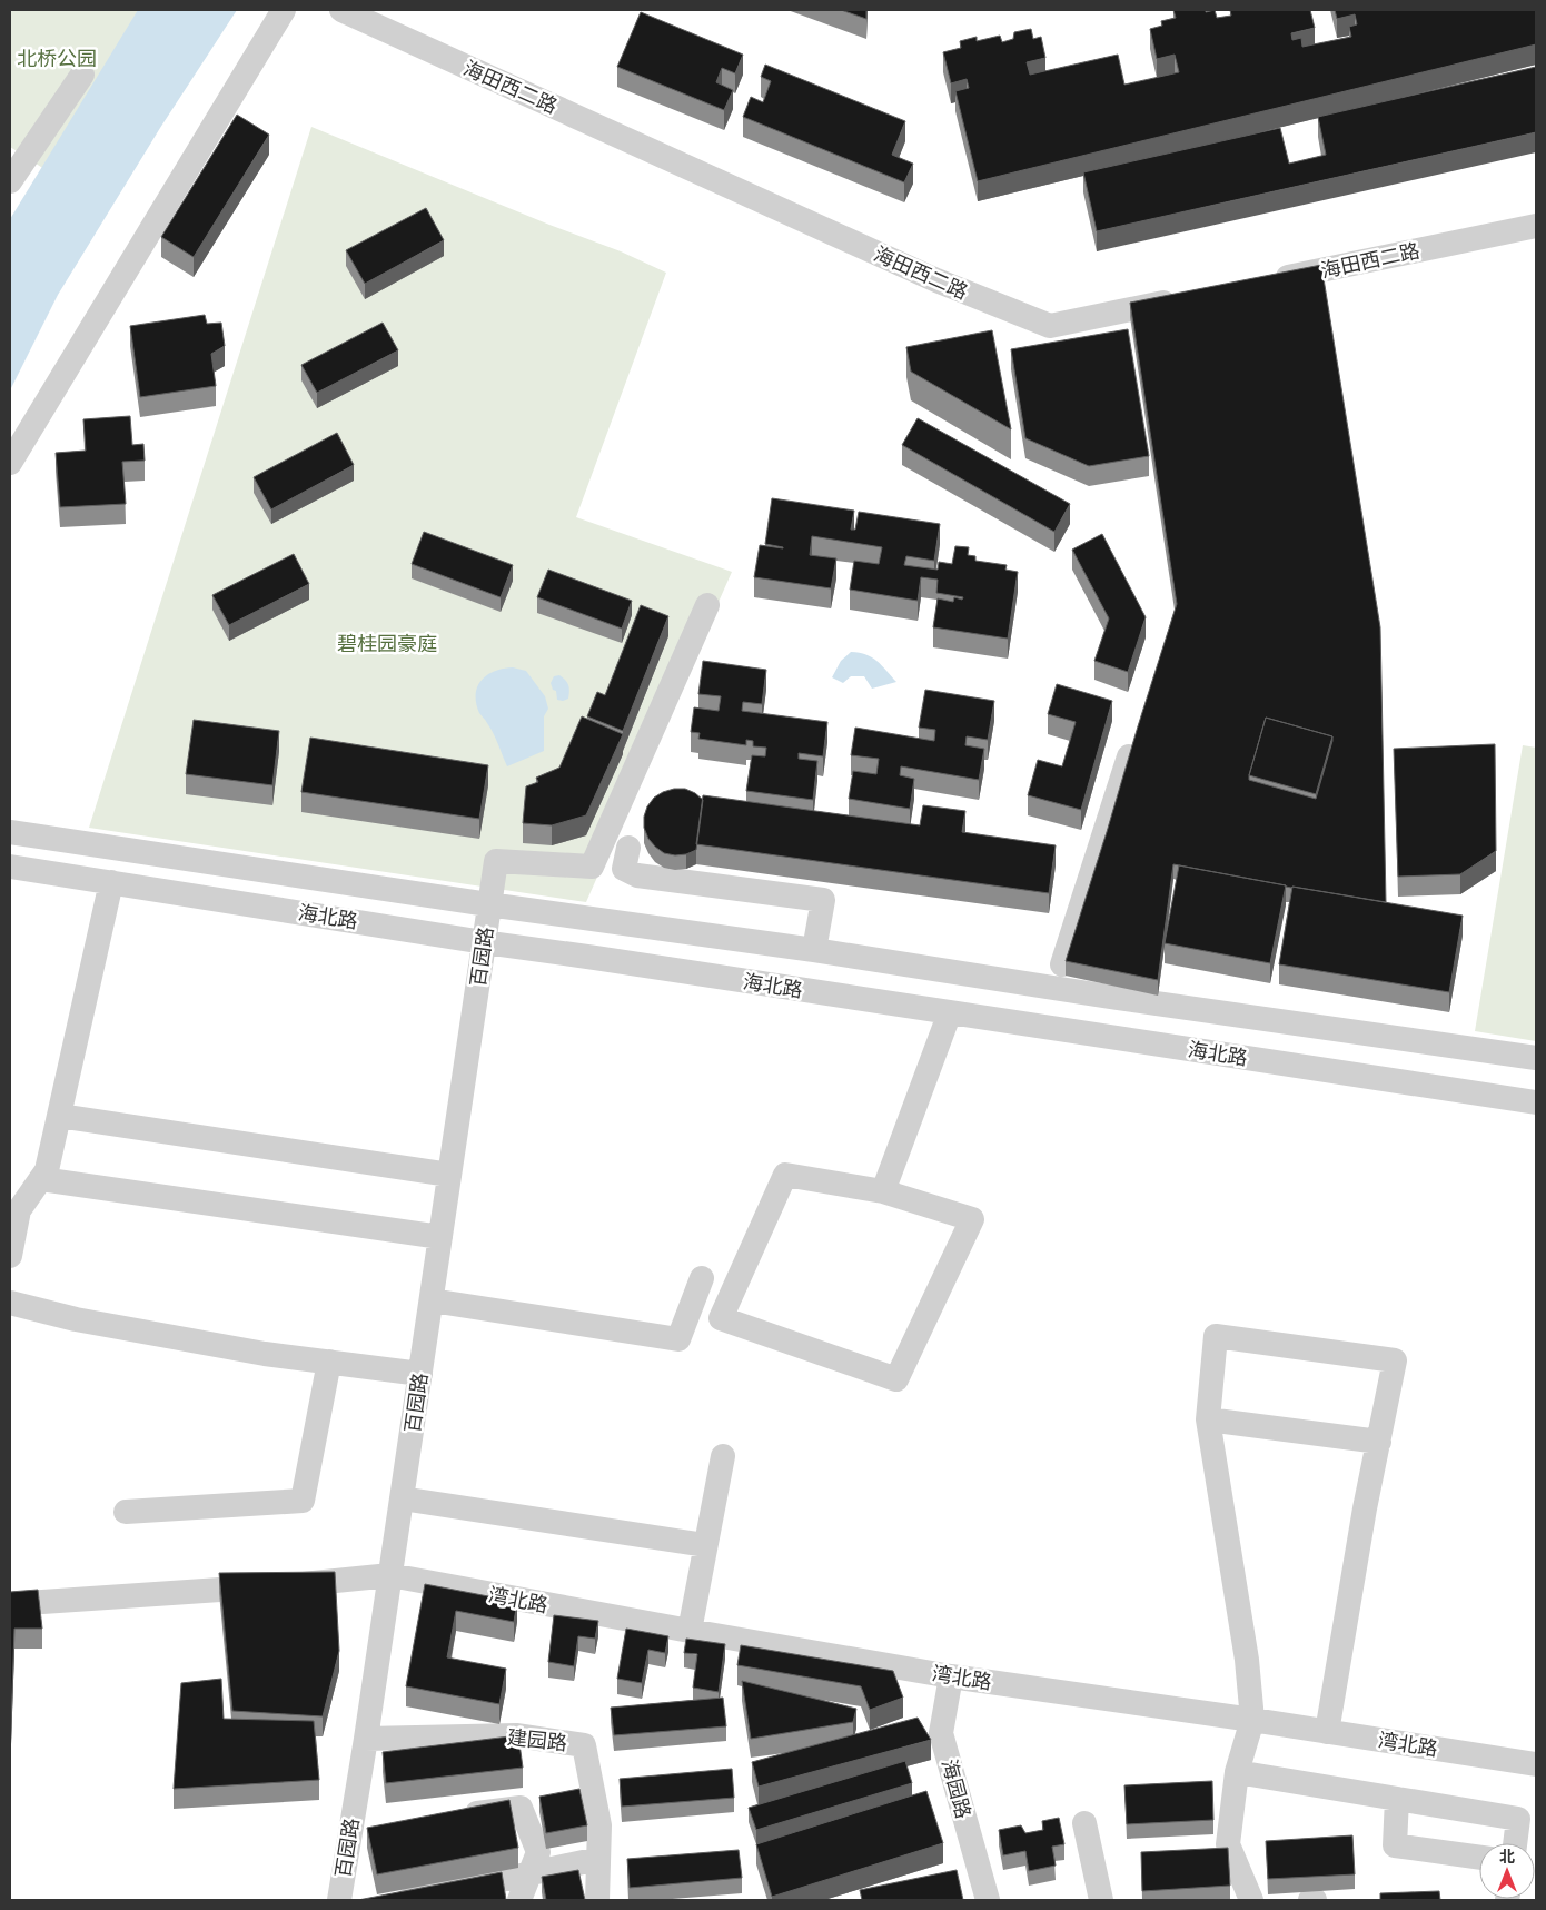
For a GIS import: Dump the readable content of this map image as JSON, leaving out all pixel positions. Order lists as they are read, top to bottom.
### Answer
{
  "streets": {
    "street": [
      "海田西二路",
      "海北路",
      "百园路",
      "湾北路",
      "建园路",
      "海园路"
    ]
  },
  "crossings": [
    ["海北路", "百园路"],
    ["百园路", "湾北路"],
    ["百园路", "建园路"],
    ["湾北路", "海园路"]
  ],
  "parks": ["北桥公园", "碧桂园豪庭"],
  "north": "top"
}
